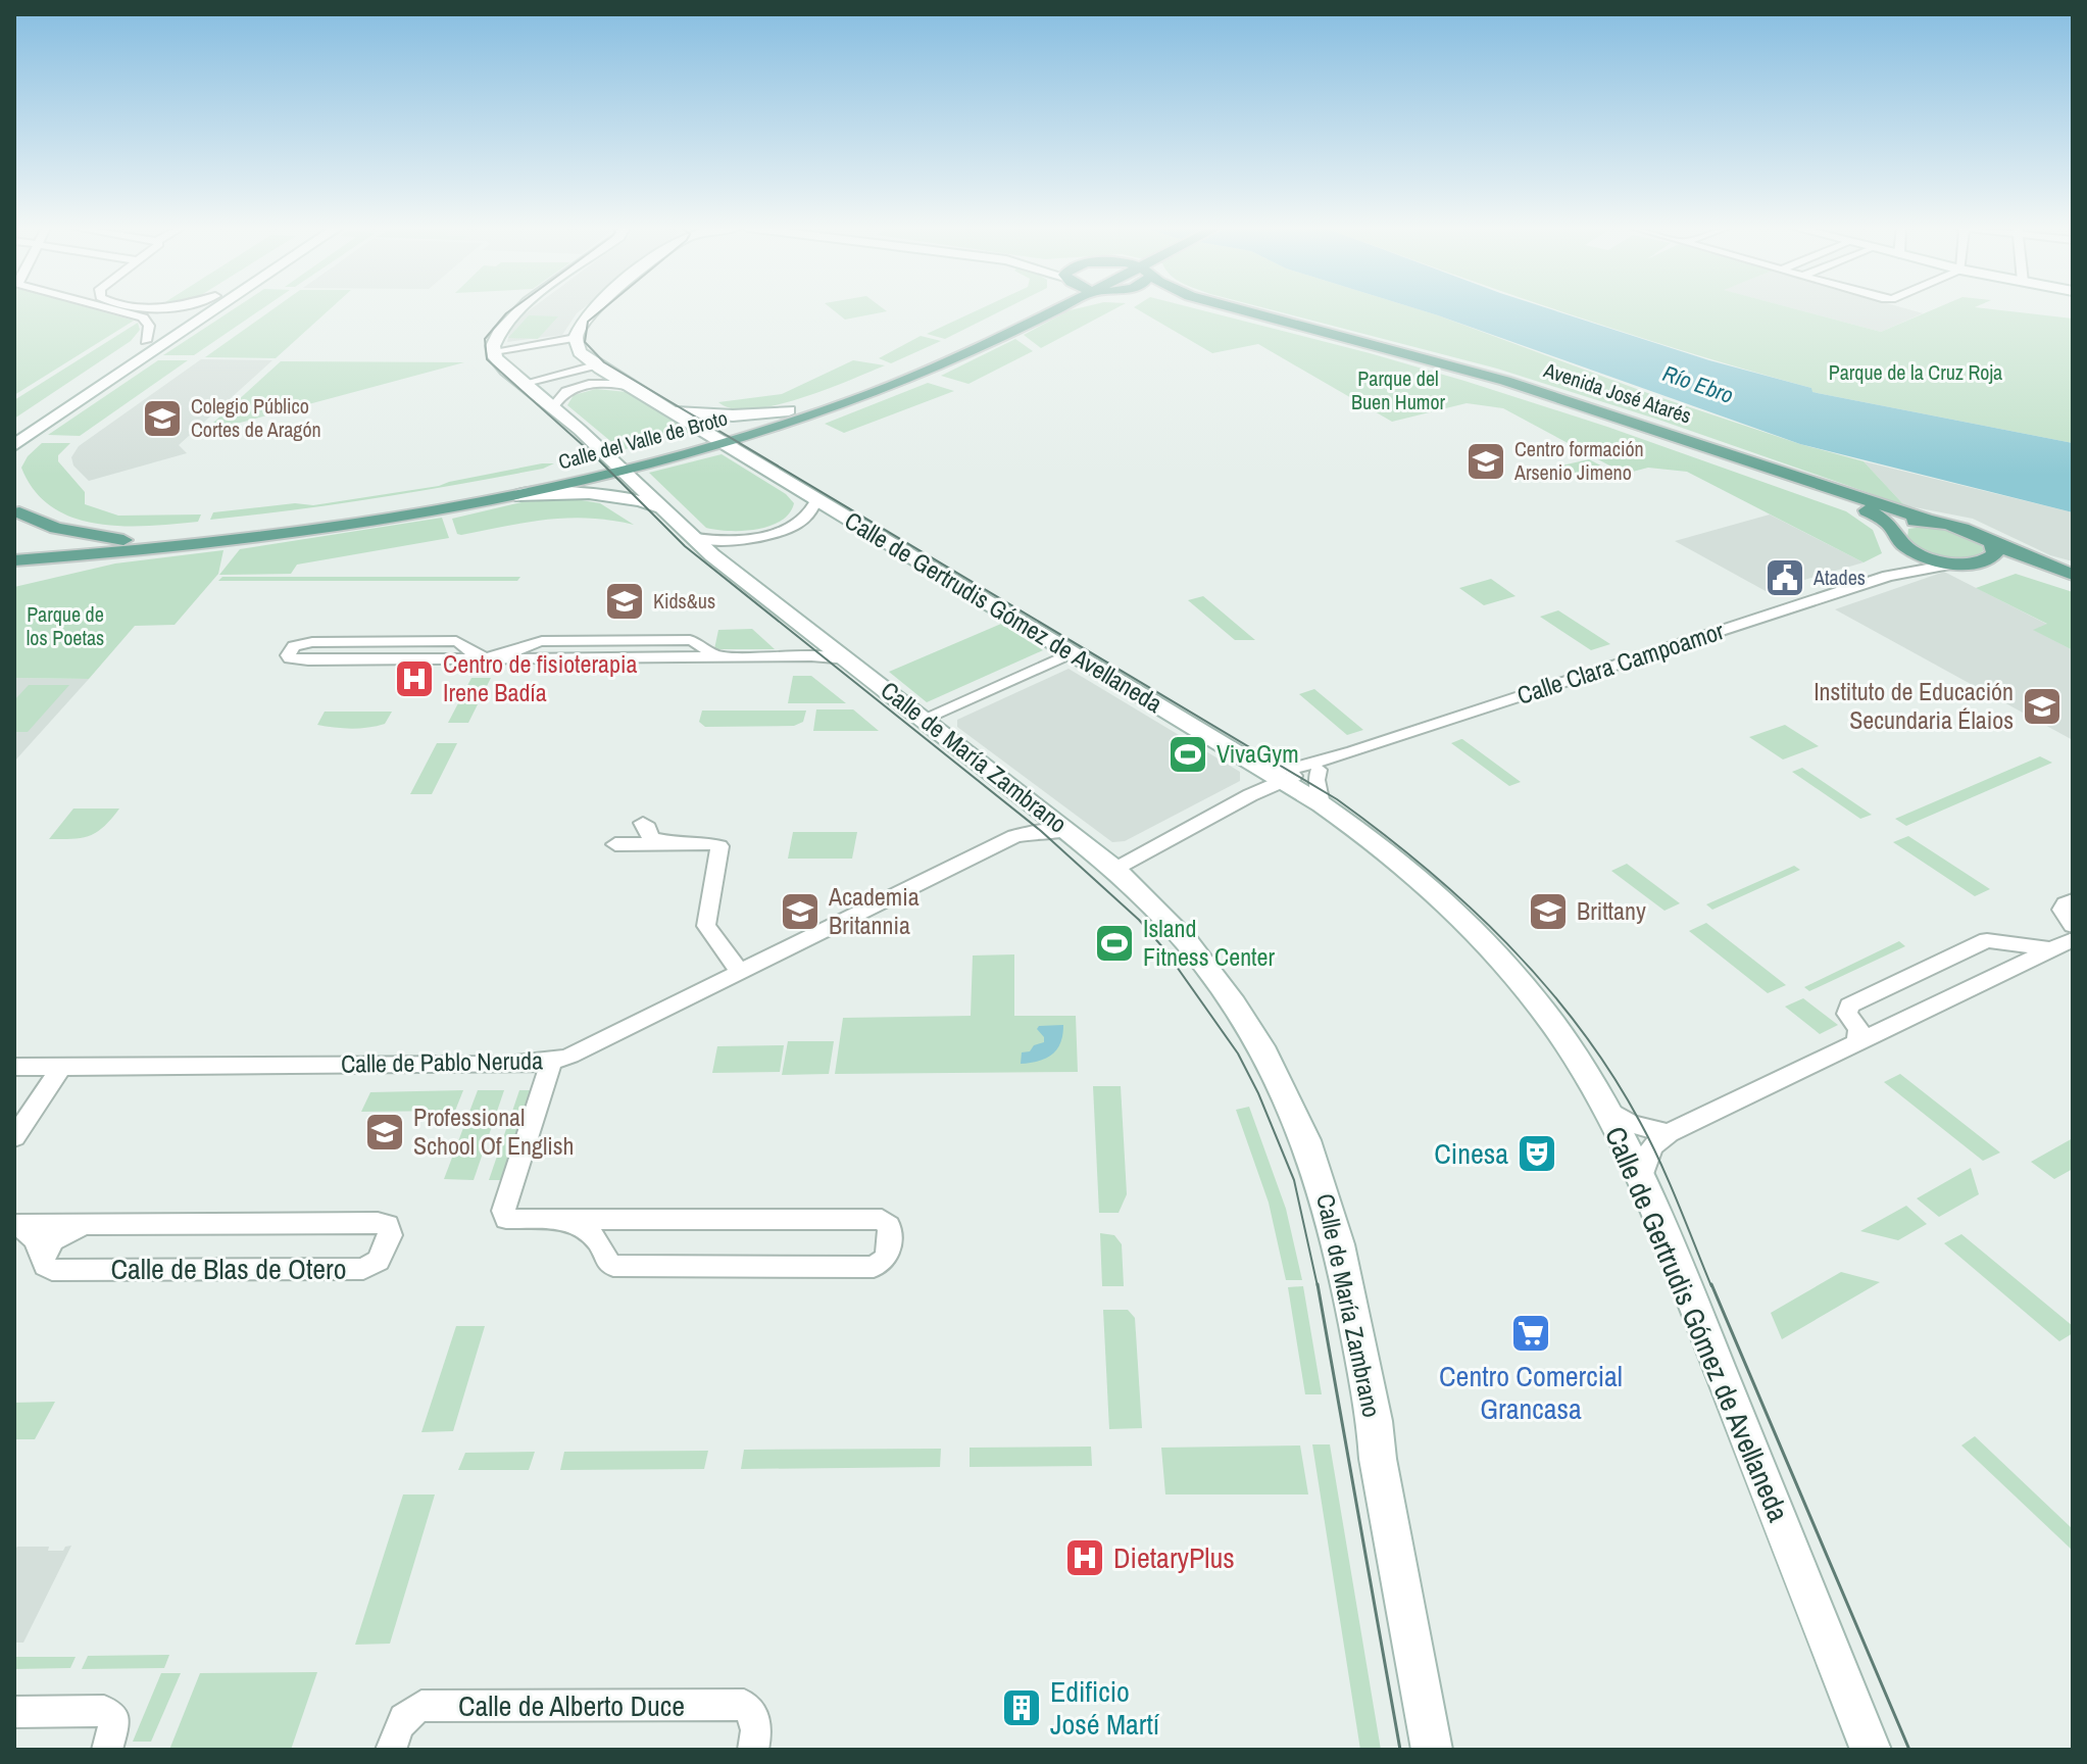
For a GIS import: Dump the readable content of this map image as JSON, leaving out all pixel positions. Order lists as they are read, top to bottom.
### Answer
{
  "streets": {
    "main road": [
      "Avenida José Atarés",
      "Calle del Valle de Broto",
      "Calle de Gertrudis Gómez de Avellaneda",
      "Calle de María Zambrano"
    ],
    "street": [
      "Calle Clara Campoamor",
      "Calle de Pablo Neruda",
      "Calle de Blas de Otero",
      "Calle de Alberto Duce"
    ]
  },
  "crossings": [
    ["Avenida José Atarés", "Calle Clara Campoamor"],
    ["Calle del Valle de Broto", "Calle de Gertrudis Gómez de Avellaneda"],
    ["Calle del Valle de Broto", "Calle de María Zambrano"],
    ["Calle de Gertrudis Gómez de Avellaneda", "Calle Clara Campoamor"],
    ["Calle de Gertrudis Gómez de Avellaneda", "Calle de María Zambrano"],
    ["Calle Clara Campoamor", "Calle de María Zambrano"],
    ["Calle de María Zambrano", "Calle de Pablo Neruda"]
  ],
  "water": ["Río Ebro"],
  "parks": ["Parque de la Cruz Roja", "Parque del Buen Humor", "Parque de los Poetas"],
  "places": {
    "school or university": [
      "Colegio Público Cortes de Aragón",
      "Centro formación Arsenio Jimeno",
      "Kids&us",
      "Instituto de Educación Secundaria Élaios",
      "Academia Britannia",
      "Brittany",
      "Professional School Of English"
    ],
    "public building": ["Atades"],
    "hospital": ["Centro de fisioterapia Irene Badía", "DietaryPlus"],
    "sports": ["VivaGym", "Island Fitness Center"],
    "theatre": ["Cinesa"],
    "supermarket": ["Centro Comercial Grancasa"],
    "building": ["Edificio José Martí"]
  }
}
